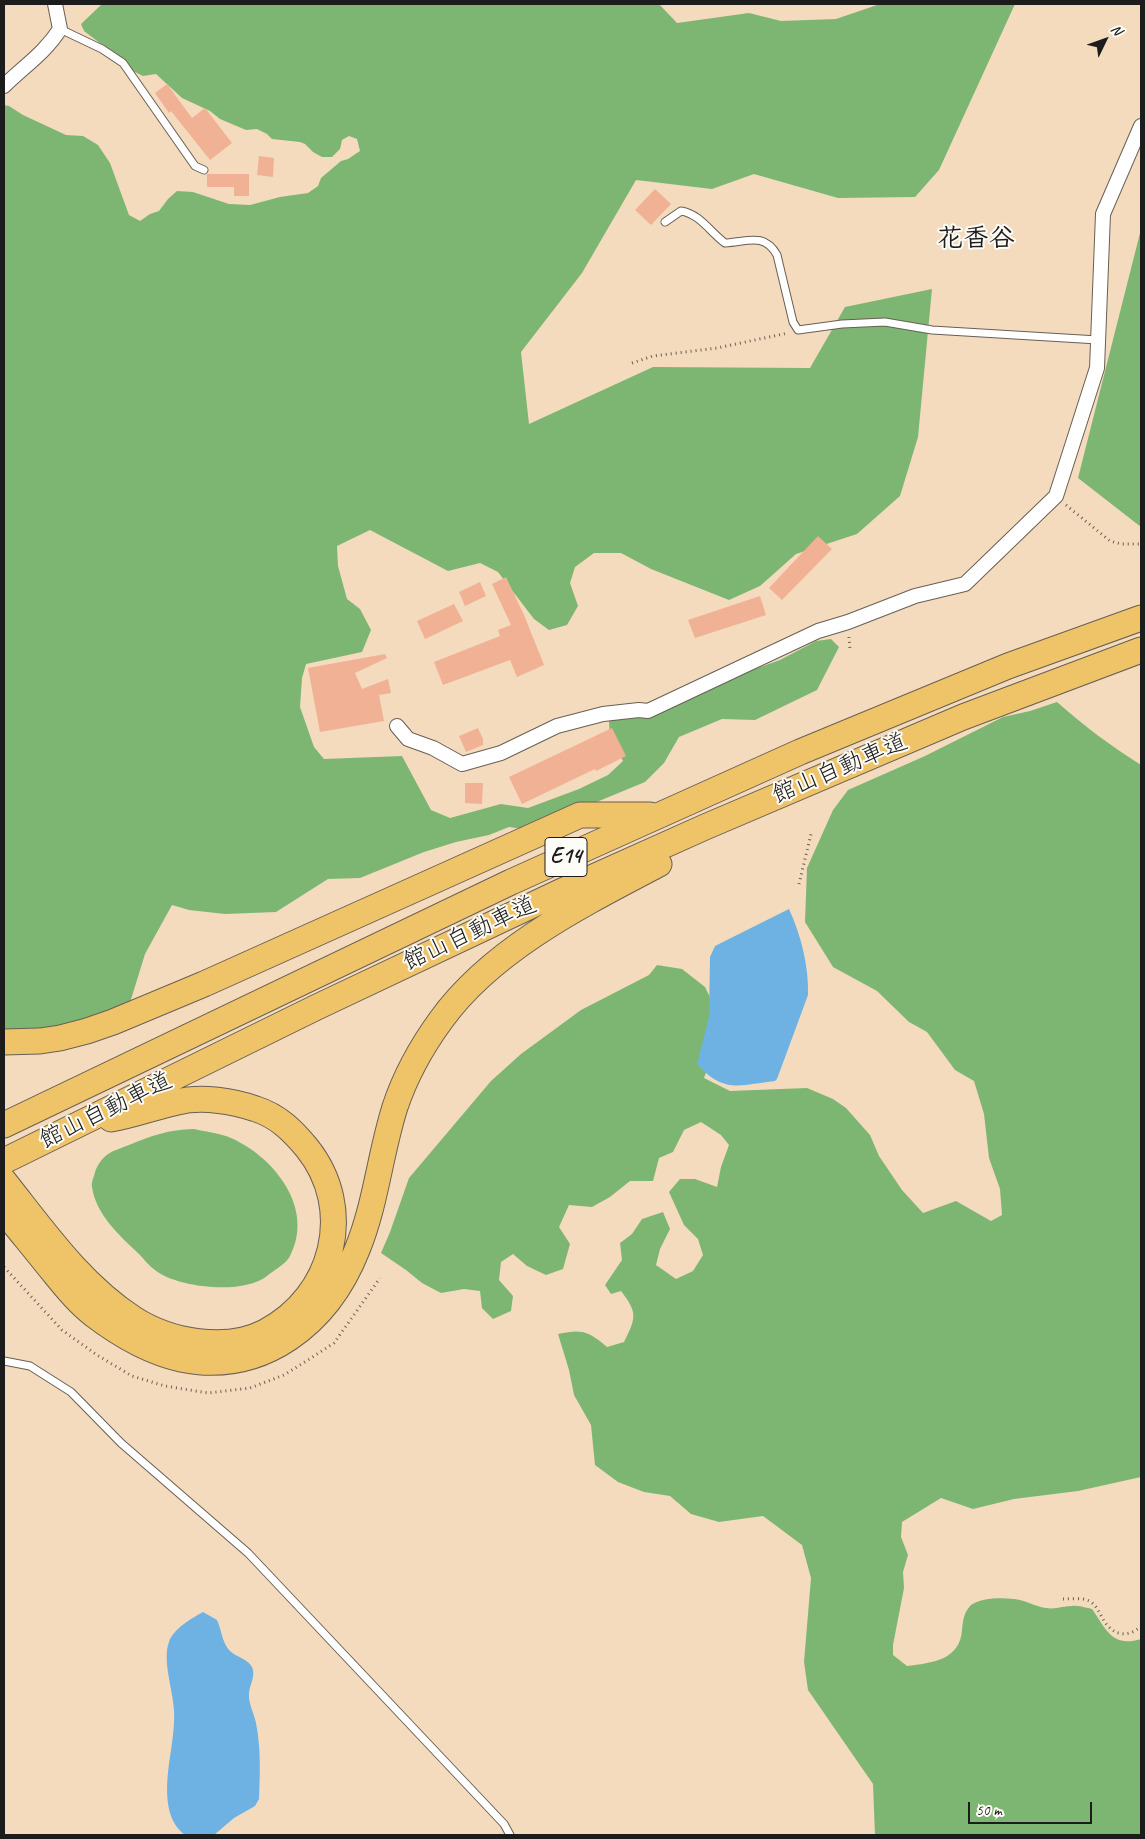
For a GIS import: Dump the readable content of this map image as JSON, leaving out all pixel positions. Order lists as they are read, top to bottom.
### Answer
{
  "streets": {
    "highway": ["館山自動車道", "E14"]
  },
  "districts": ["花香谷"],
  "scale_bar": "50 m",
  "north": "top right"
}
